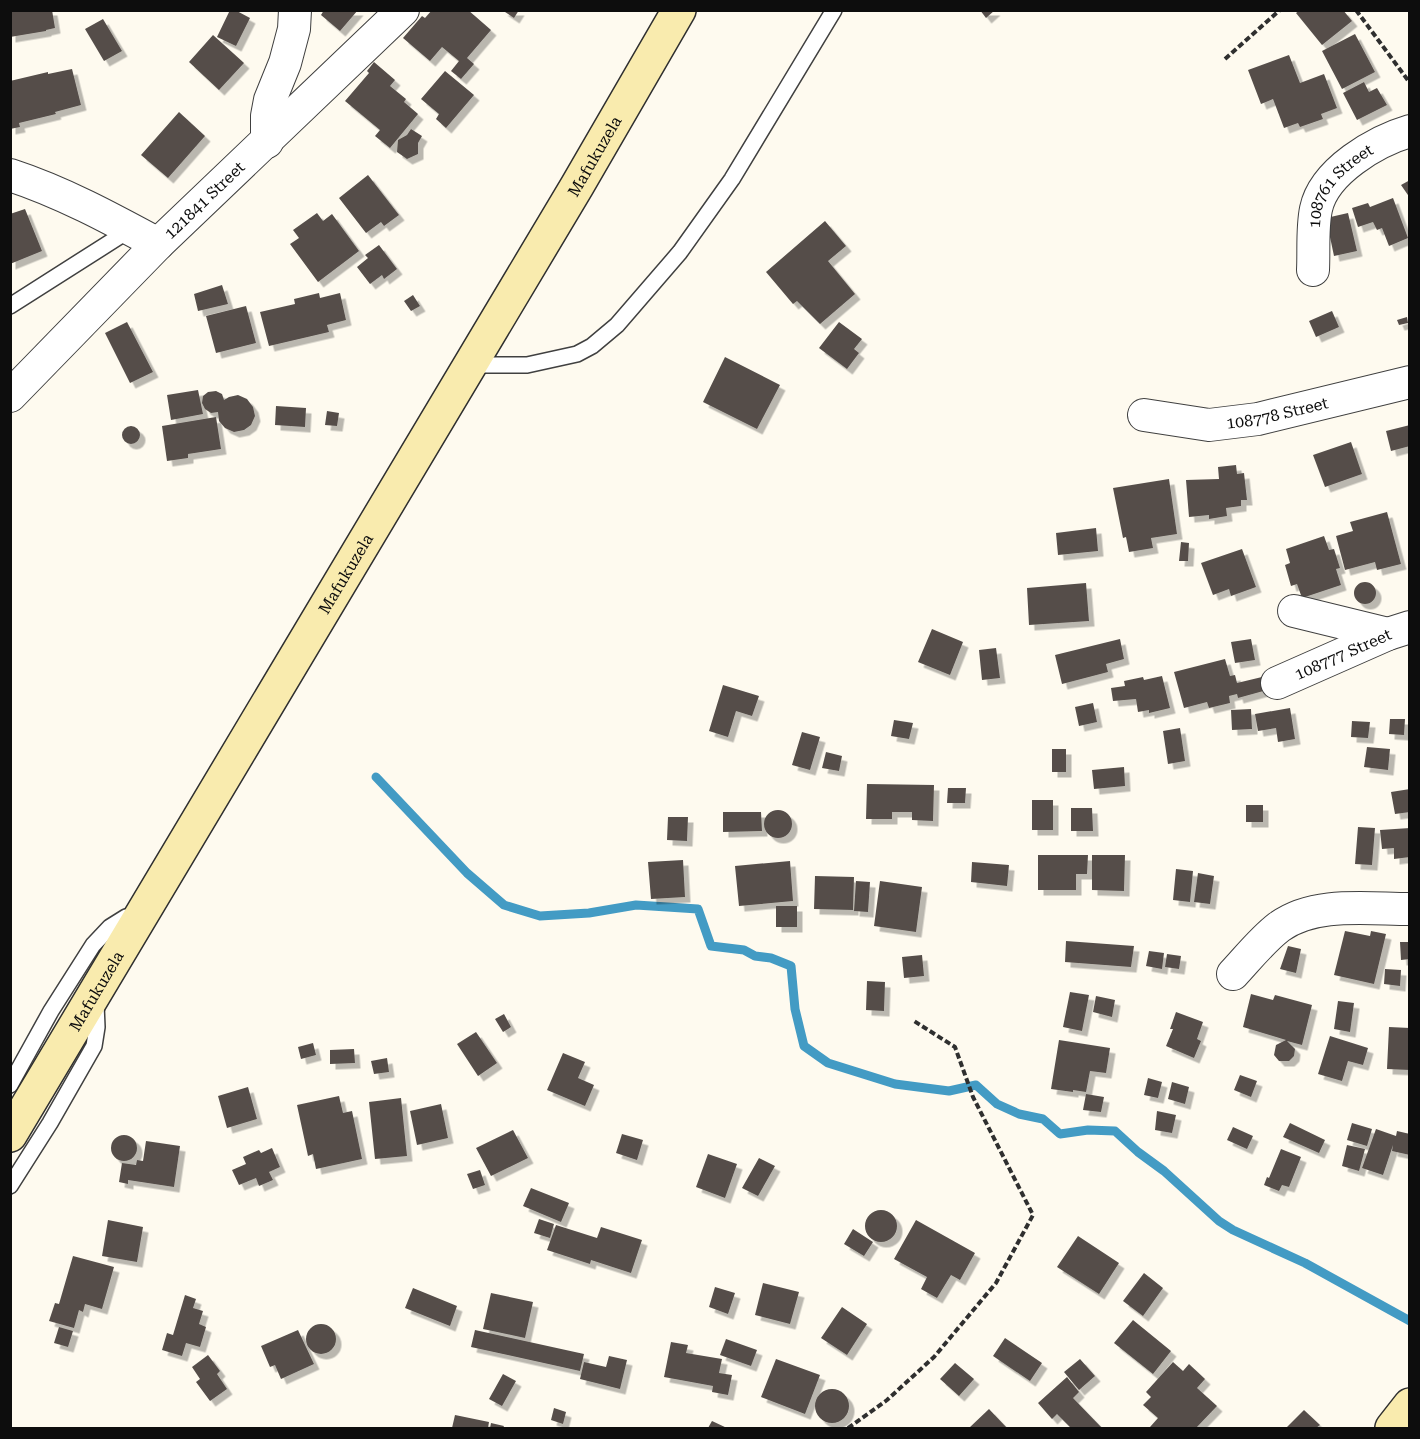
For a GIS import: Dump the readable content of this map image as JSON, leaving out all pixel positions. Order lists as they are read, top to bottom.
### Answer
{
  "streets": {
    "main road": ["Mafukuzela"],
    "street": [
      "108761 Street",
      "121841 Street",
      "108778 Street",
      "108777 Street"
    ]
  }
}
